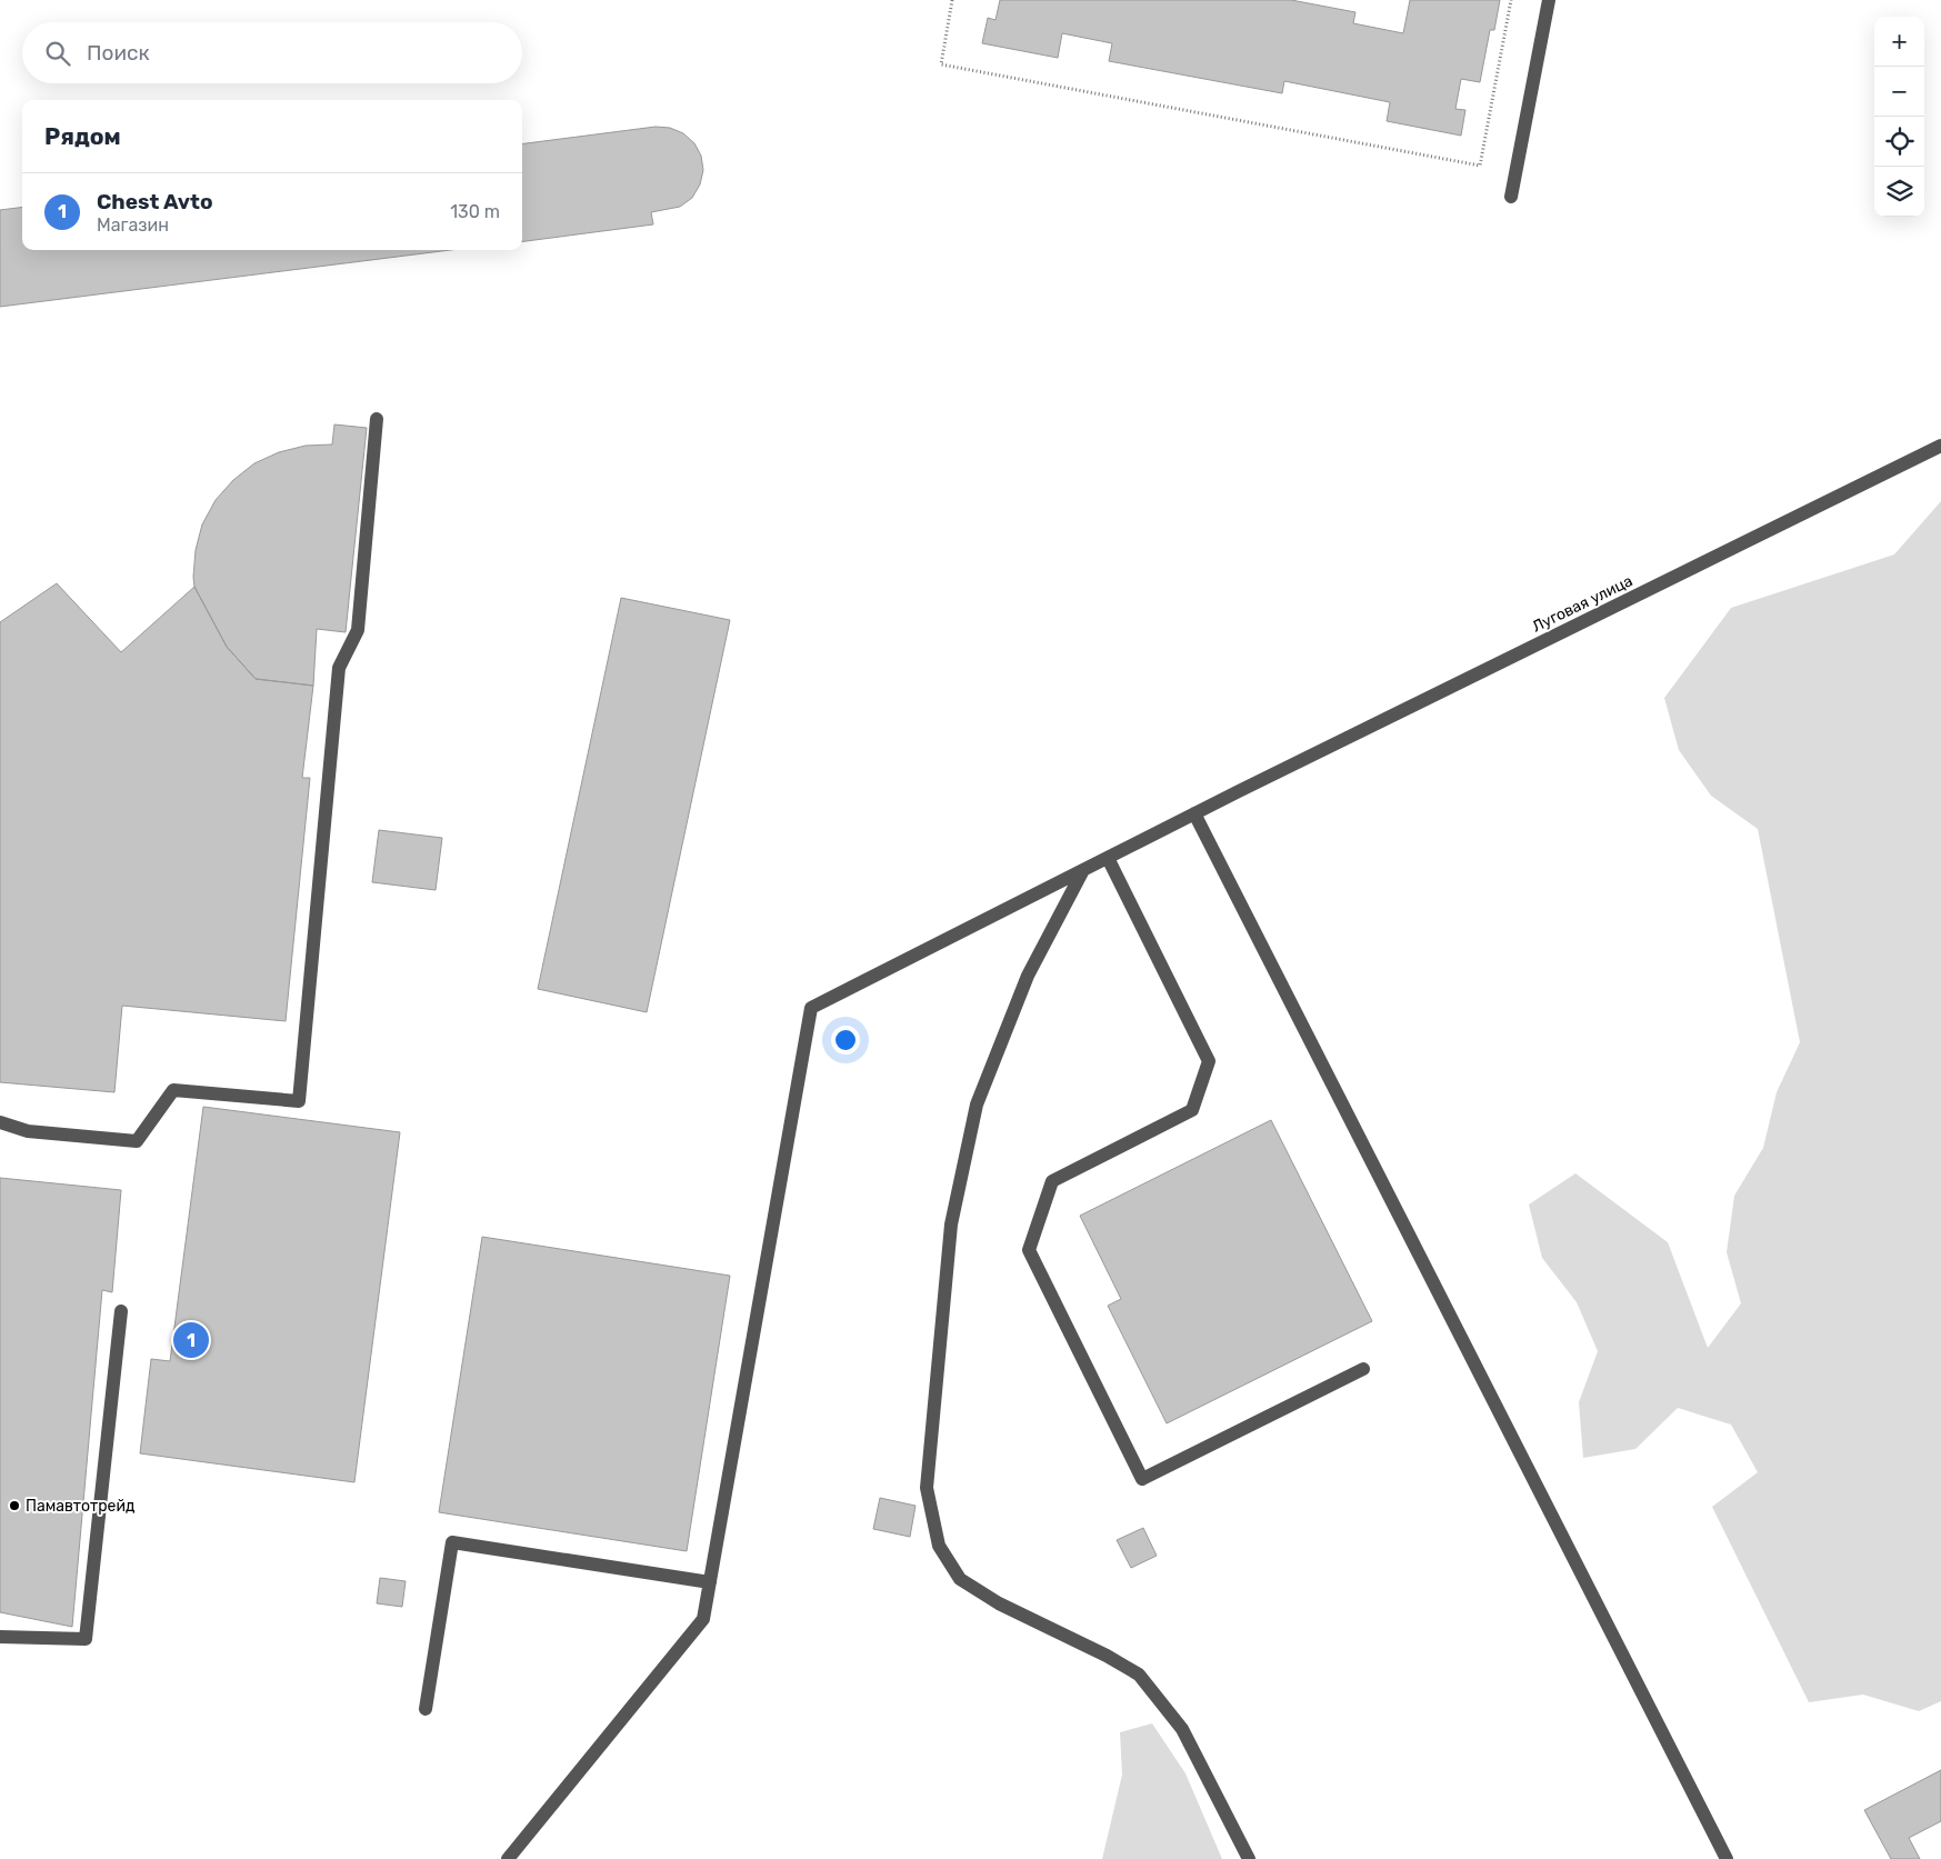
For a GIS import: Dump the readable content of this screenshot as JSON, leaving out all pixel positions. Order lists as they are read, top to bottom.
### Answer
{
  "streets": {
    "street": ["Луговая улица"]
  },
  "places": ["Памавтотрейд"],
  "page": {
    "map_buttons": ["+", "−"],
    "search": "Поиск",
    "heading": "Рядом",
    "list": [
      {
        "mark": "1",
        "name": "Chest Avto",
        "note": "Магазин",
        "value": "130 m"
      }
    ],
    "pins": "1"
  }
}
